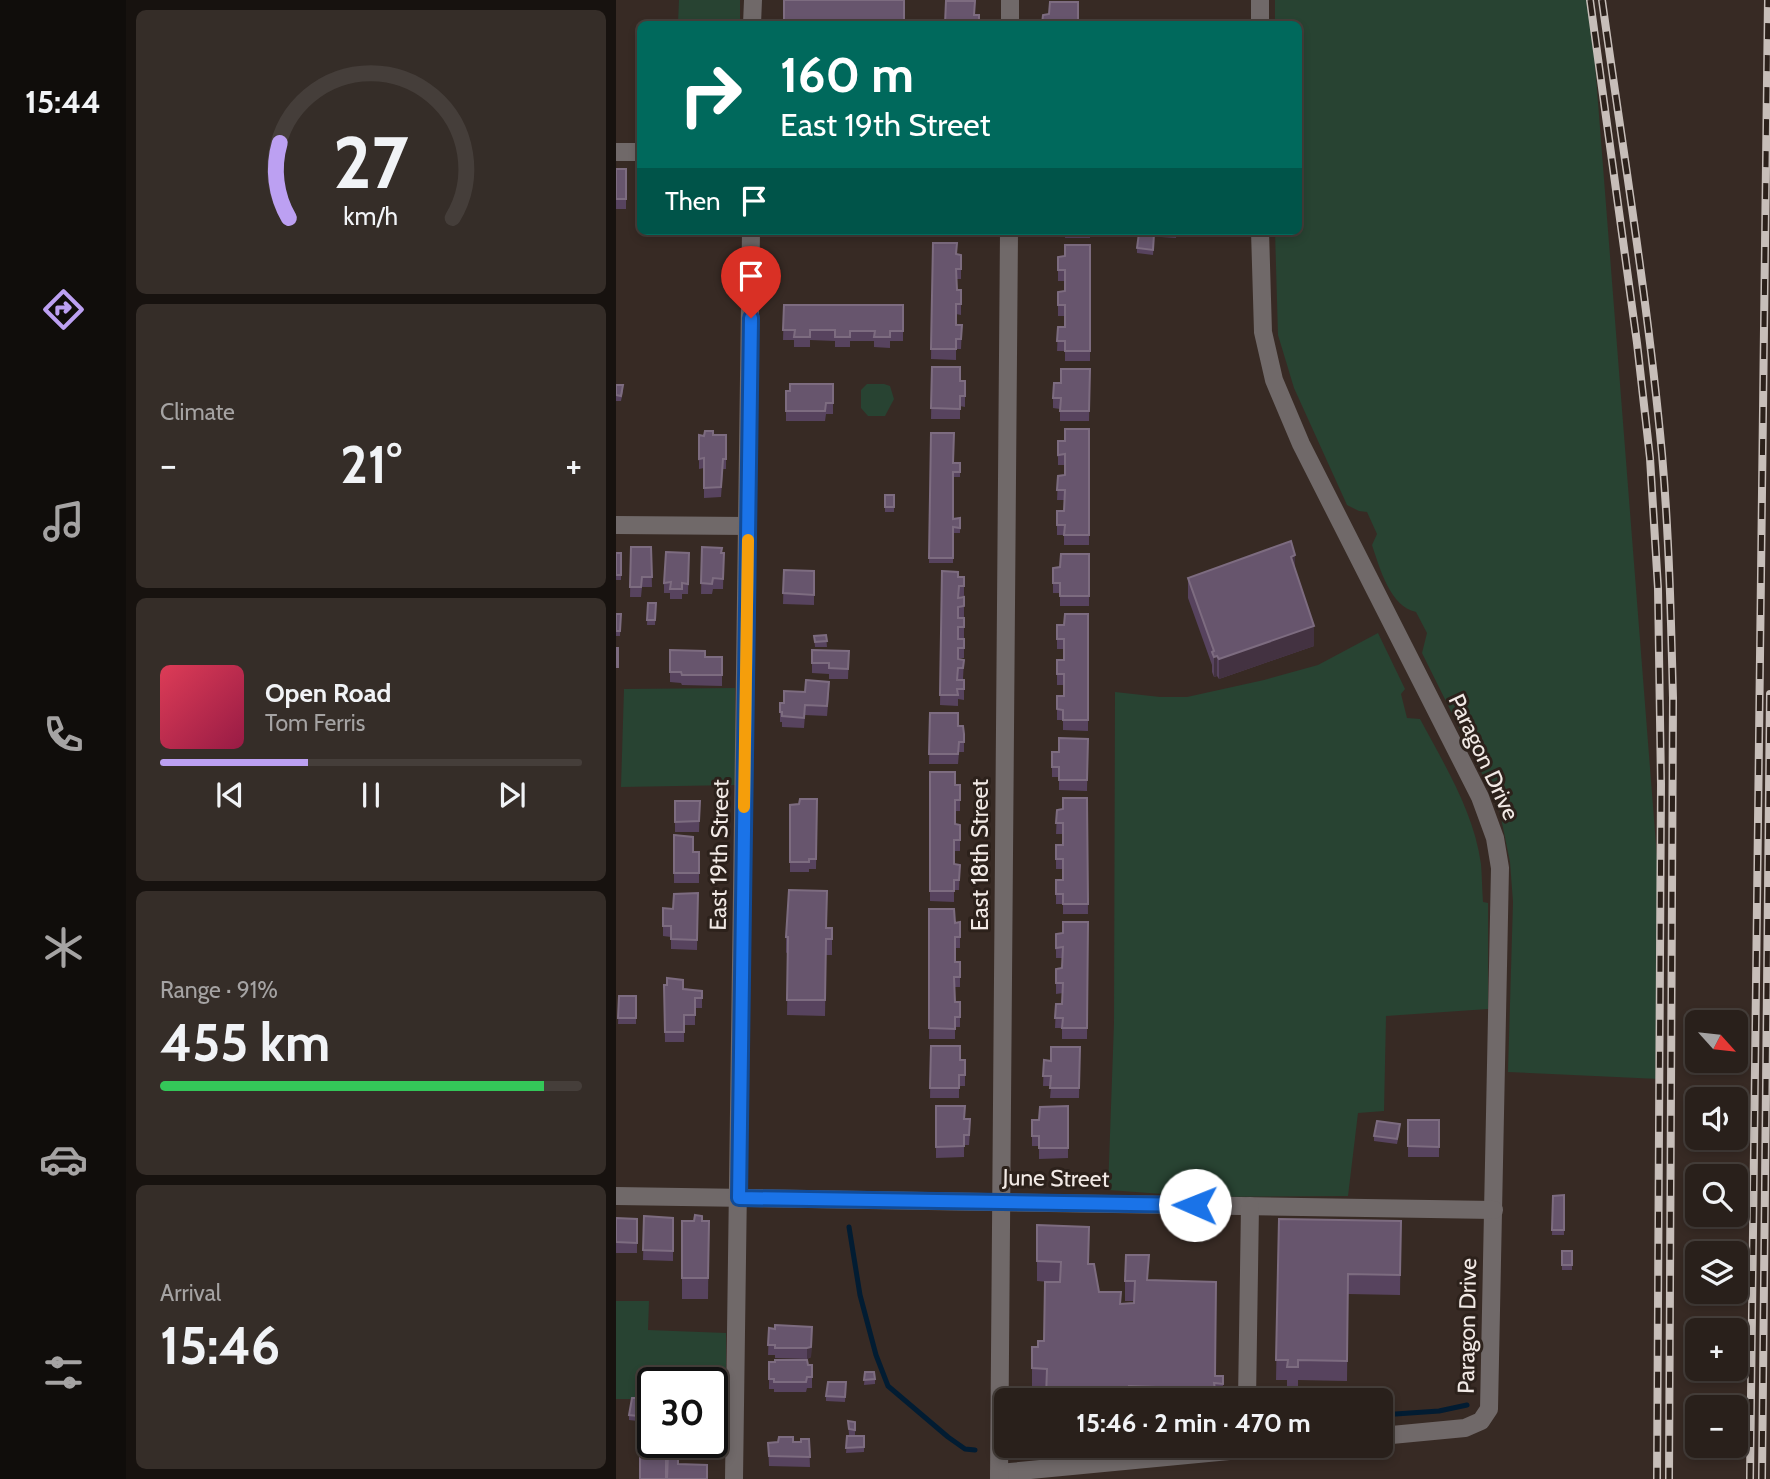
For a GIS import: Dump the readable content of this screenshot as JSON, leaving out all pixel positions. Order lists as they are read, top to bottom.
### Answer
{
  "streets": {
    "street": [
      "Paragon Drive",
      "East 19th Street",
      "East 18th Street",
      "June Street"
    ]
  },
  "crossings": [
    ["Paragon Drive", "June Street"],
    ["East 19th Street", "June Street"],
    ["East 18th Street", "June Street"]
  ],
  "north": "bottom right",
  "page": {
    "tabs": "15:44",
    "turn": ["160 m", "East 19th Street"],
    "then": "Then",
    "tile": [
      "Climate",
      ["Range · 91%", "455 km"],
      ["Arrival", "15:46"]
    ],
    "heat": ["−", "21°", "+"],
    "song": ["Open Road", "Tom Ferris"],
    "map_buttons": ["+", "−"],
    "limit": "30",
    "trip": "15:46 · 2 min · 470 m",
    "gauge": ["27", "km/h"]
  }
}
